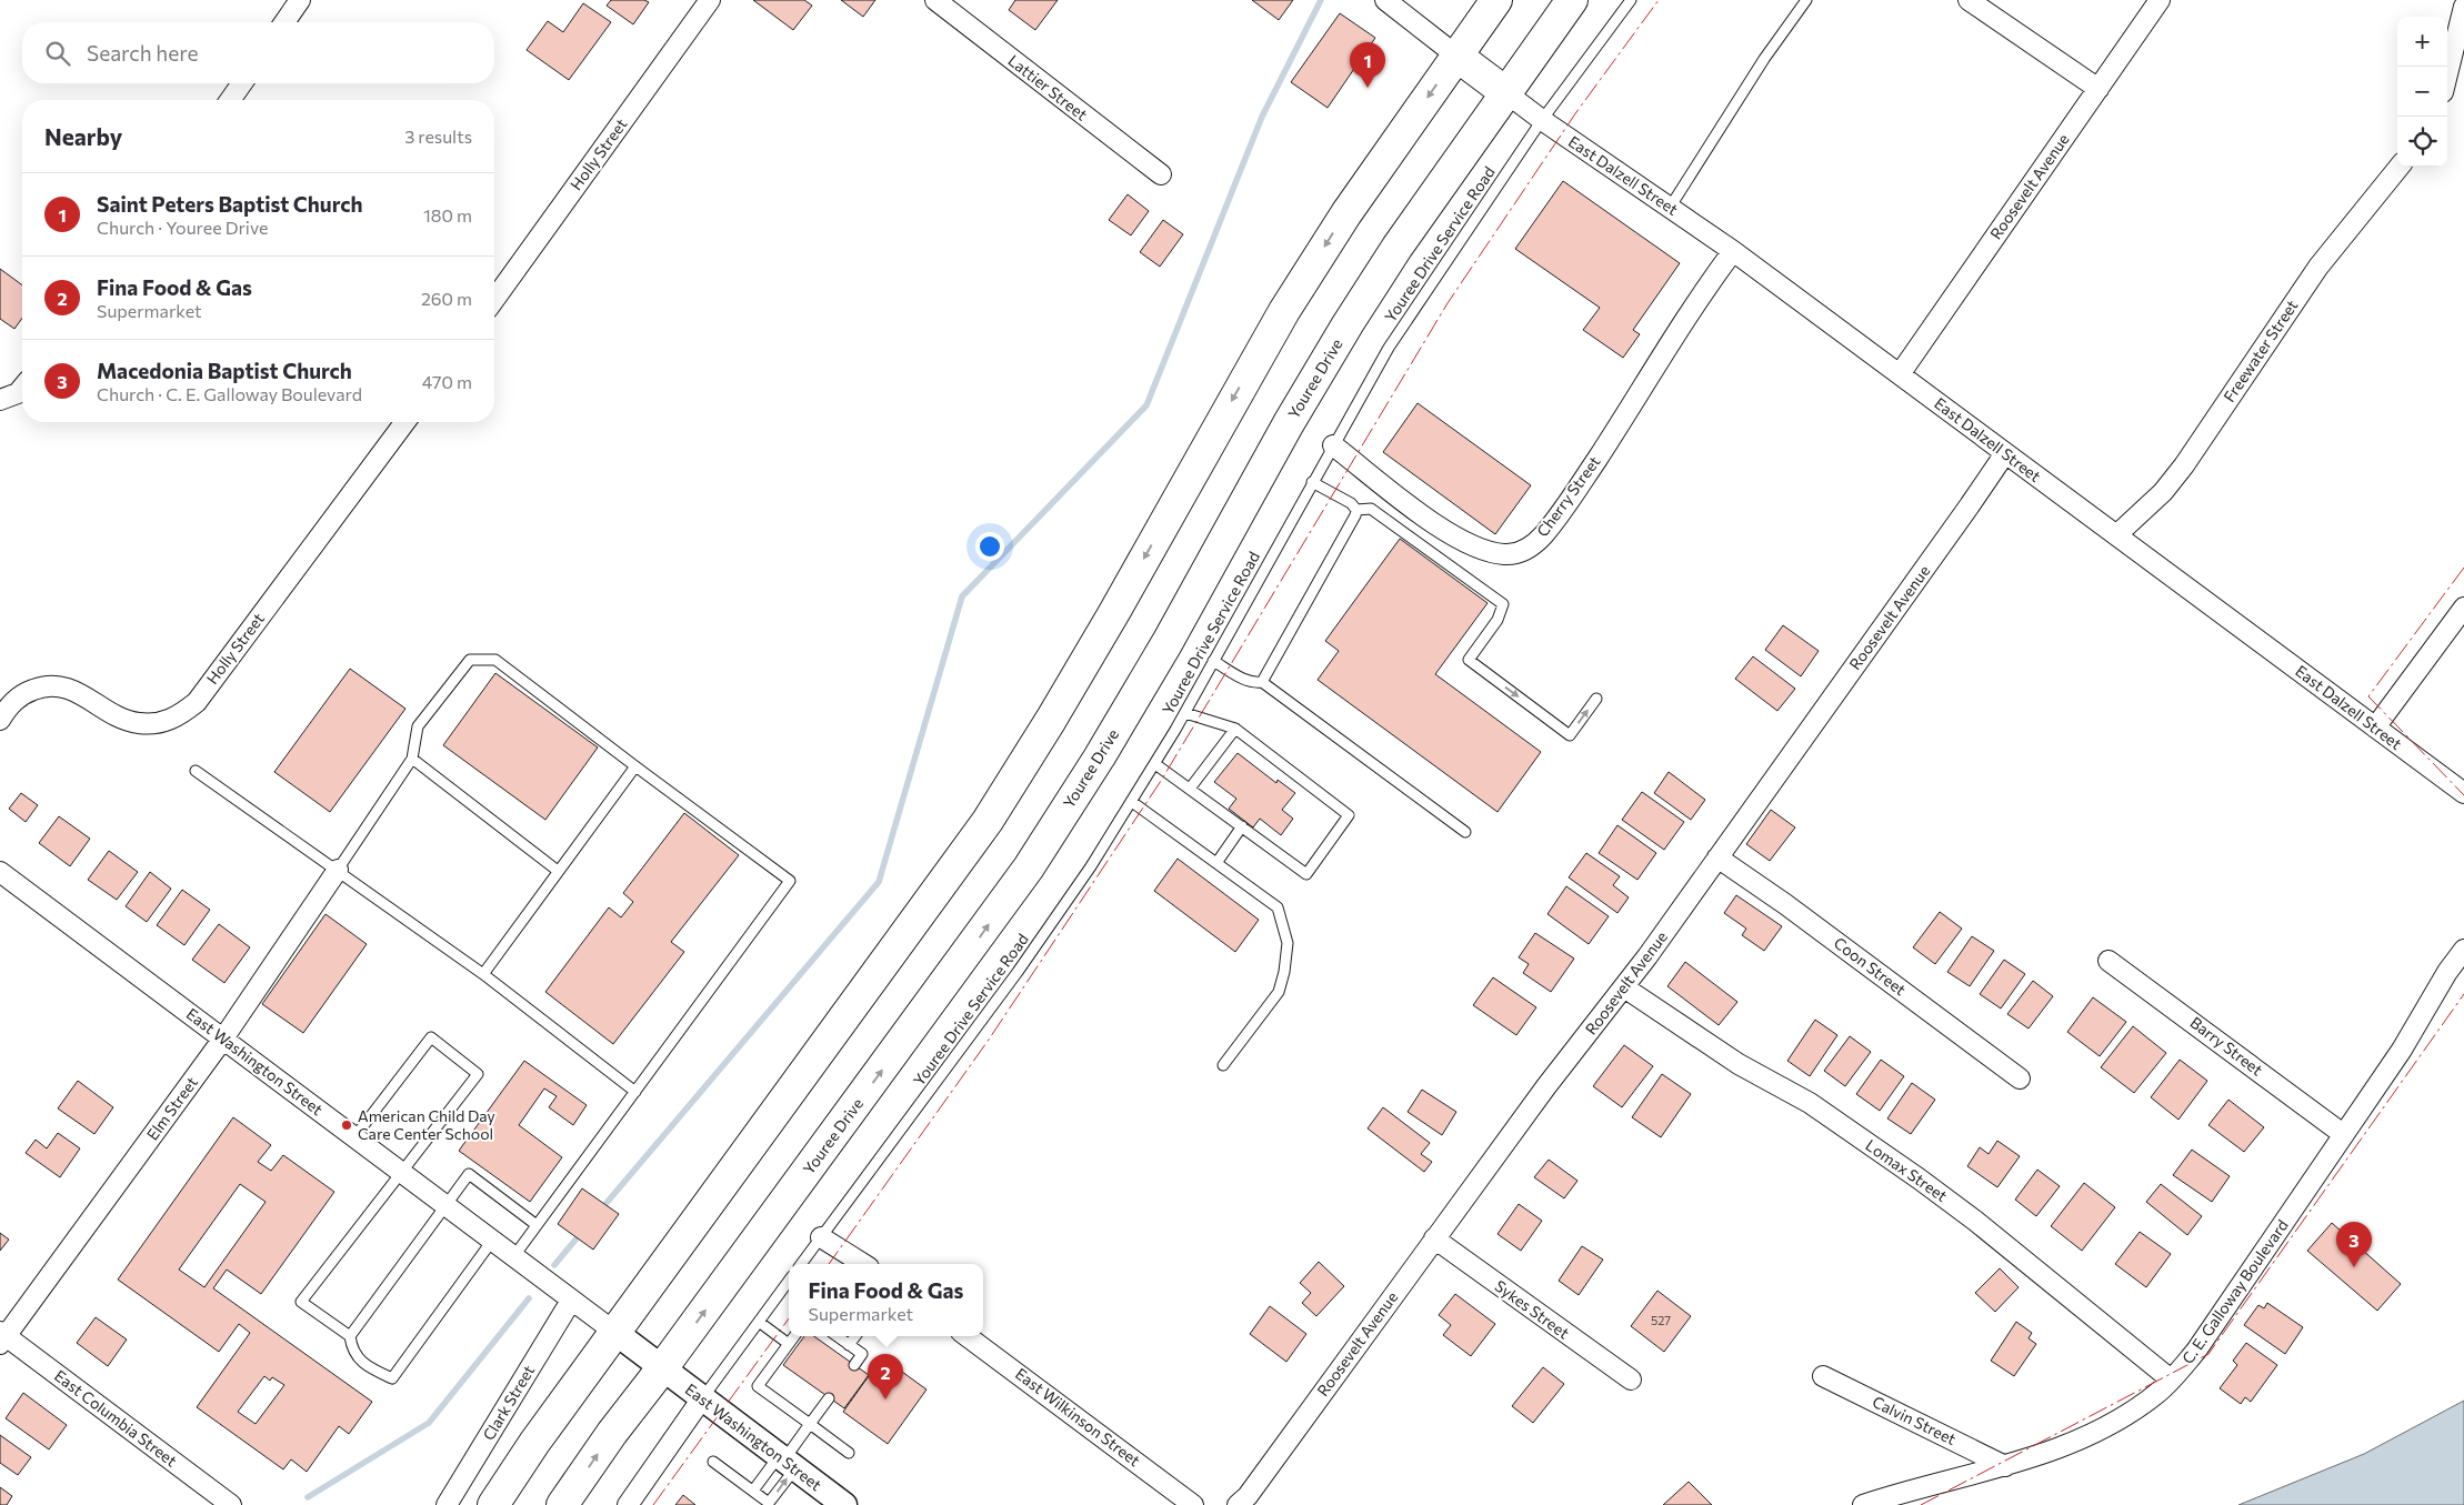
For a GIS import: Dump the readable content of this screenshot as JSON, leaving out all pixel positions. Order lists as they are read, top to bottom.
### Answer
{
  "streets": {
    "main road": ["Youree Drive"],
    "street": [
      "Lattier Street",
      "Holly Street",
      "East Dalzell Street",
      "Roosevelt Avenue",
      "Freewater Street",
      "Cherry Street",
      "Coon Street",
      "Barry Street",
      "East Washington Street",
      "Elm Street",
      "Lomax Street",
      "C. E. Galloway Boulevard",
      "Sykes Street",
      "Clark Street",
      "East Wilkinson Street",
      "East Columbia Street",
      "Calvin Street"
    ],
    "lane": ["Youree Drive Service Road"]
  },
  "crossings": [
    ["East Dalzell Street", "Roosevelt Avenue"],
    ["East Dalzell Street", "Youree Drive Service Road"],
    ["East Dalzell Street", "Freewater Street"],
    ["East Dalzell Street", "Youree Drive"],
    ["East Dalzell Street", "Cherry Street"],
    ["Roosevelt Avenue", "Coon Street"],
    ["Roosevelt Avenue", "Lomax Street"],
    ["Roosevelt Avenue", "Sykes Street"],
    ["Youree Drive Service Road", "Cherry Street"],
    ["Youree Drive", "East Washington Street"],
    ["Barry Street", "C. E. Galloway Boulevard"],
    ["East Washington Street", "Elm Street"],
    ["East Washington Street", "Clark Street"],
    ["Elm Street", "East Columbia Street"],
    ["Lomax Street", "C. E. Galloway Boulevard"],
    ["C. E. Galloway Boulevard", "Calvin Street"]
  ],
  "places": ["American Child Day Care Center School"],
  "house_numbers": ["527"],
  "page": {
    "map_buttons": ["+", "−"],
    "search": "Search here",
    "pins": ["1", "3", "2"],
    "heading": ["Nearby", "3 results"],
    "list": [
      {
        "mark": "1",
        "name": "Saint Peters Baptist Church",
        "note": "Church · Youree Drive",
        "value": "180 m"
      },
      {
        "mark": "2",
        "name": "Fina Food & Gas",
        "note": "Supermarket",
        "value": "260 m"
      },
      {
        "mark": "3",
        "name": "Macedonia Baptist Church",
        "note": "Church · C. E. Galloway Boulevard",
        "value": "470 m"
      }
    ],
    "popup": ["Fina Food & Gas", "Supermarket"]
  }
}
